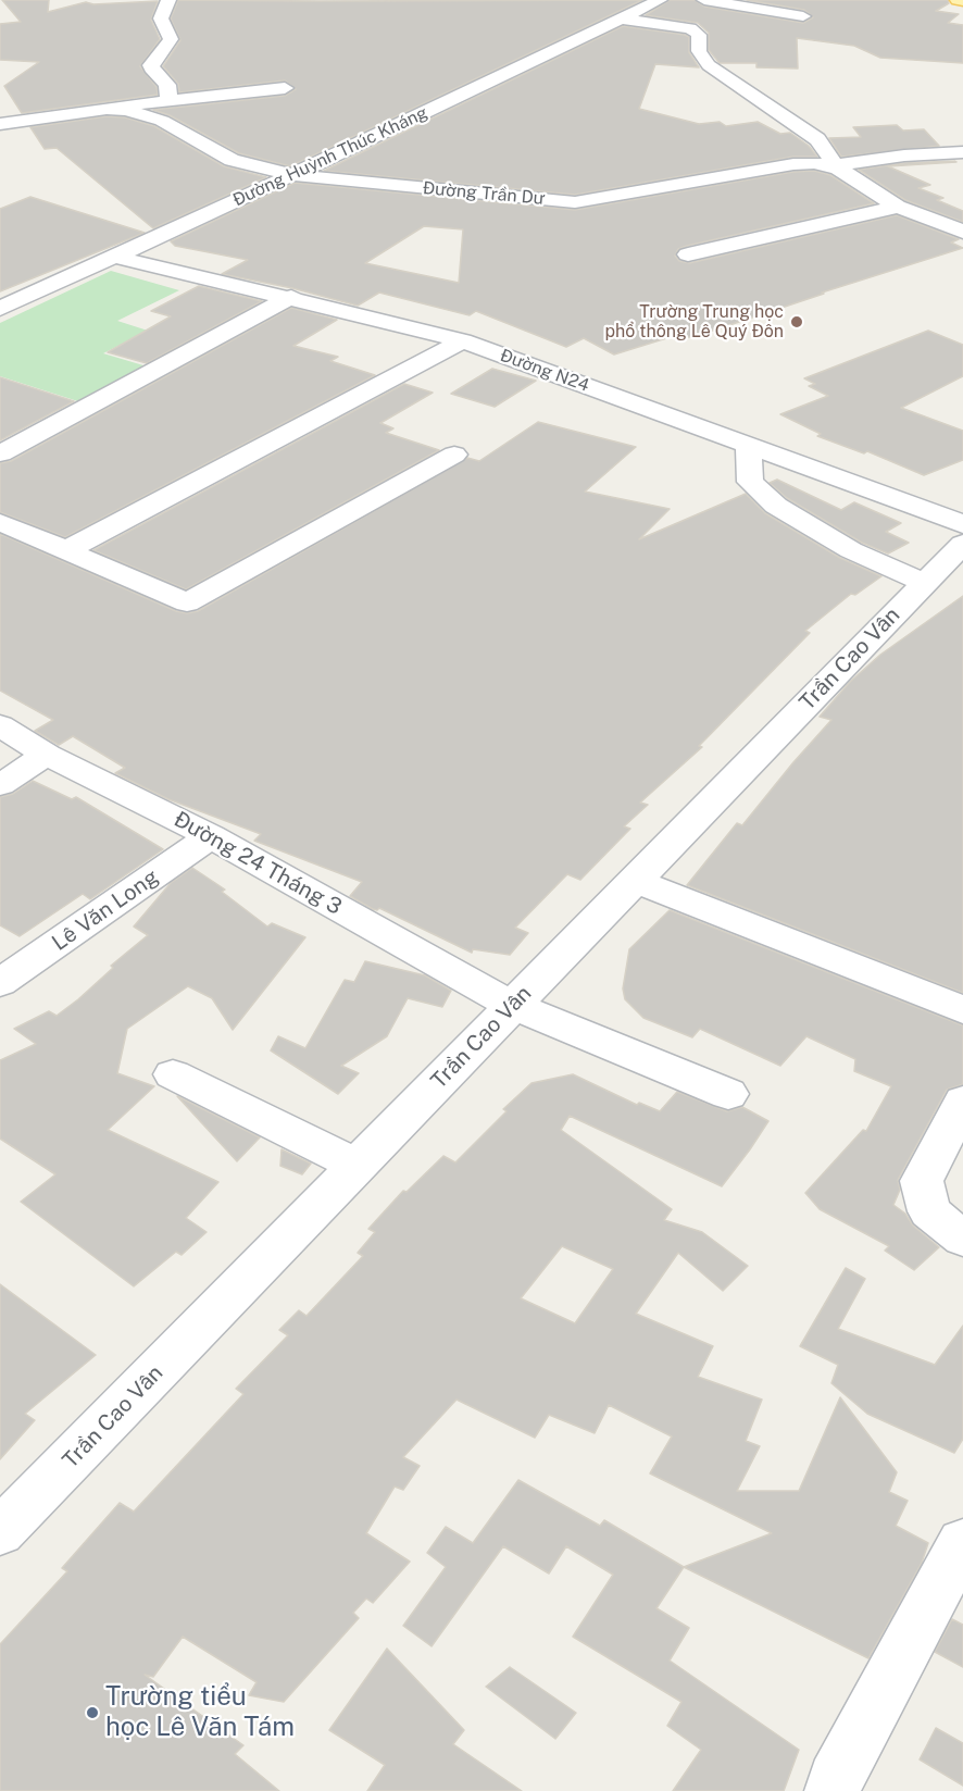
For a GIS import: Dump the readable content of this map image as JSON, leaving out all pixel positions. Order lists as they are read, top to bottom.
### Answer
{
  "streets": {
    "street": [
      "Đường Huỳnh Thúc Kháng",
      "Đường Trần Dư",
      "Đường N24",
      "Trần Cao Vân",
      "Đường 24 Tháng 3",
      "Lê Văn Long"
    ]
  },
  "crossings": [
    ["Đường Huỳnh Thúc Kháng", "Đường Trần Dư"],
    ["Đường Huỳnh Thúc Kháng", "Đường N24"],
    ["Trần Cao Vân", "Đường 24 Tháng 3"],
    ["Đường 24 Tháng 3", "Lê Văn Long"]
  ],
  "places": ["Trường Trung học phổ thông Lê Quý Đôn", "Trường tiểu học Lê Văn Tám"]
}
